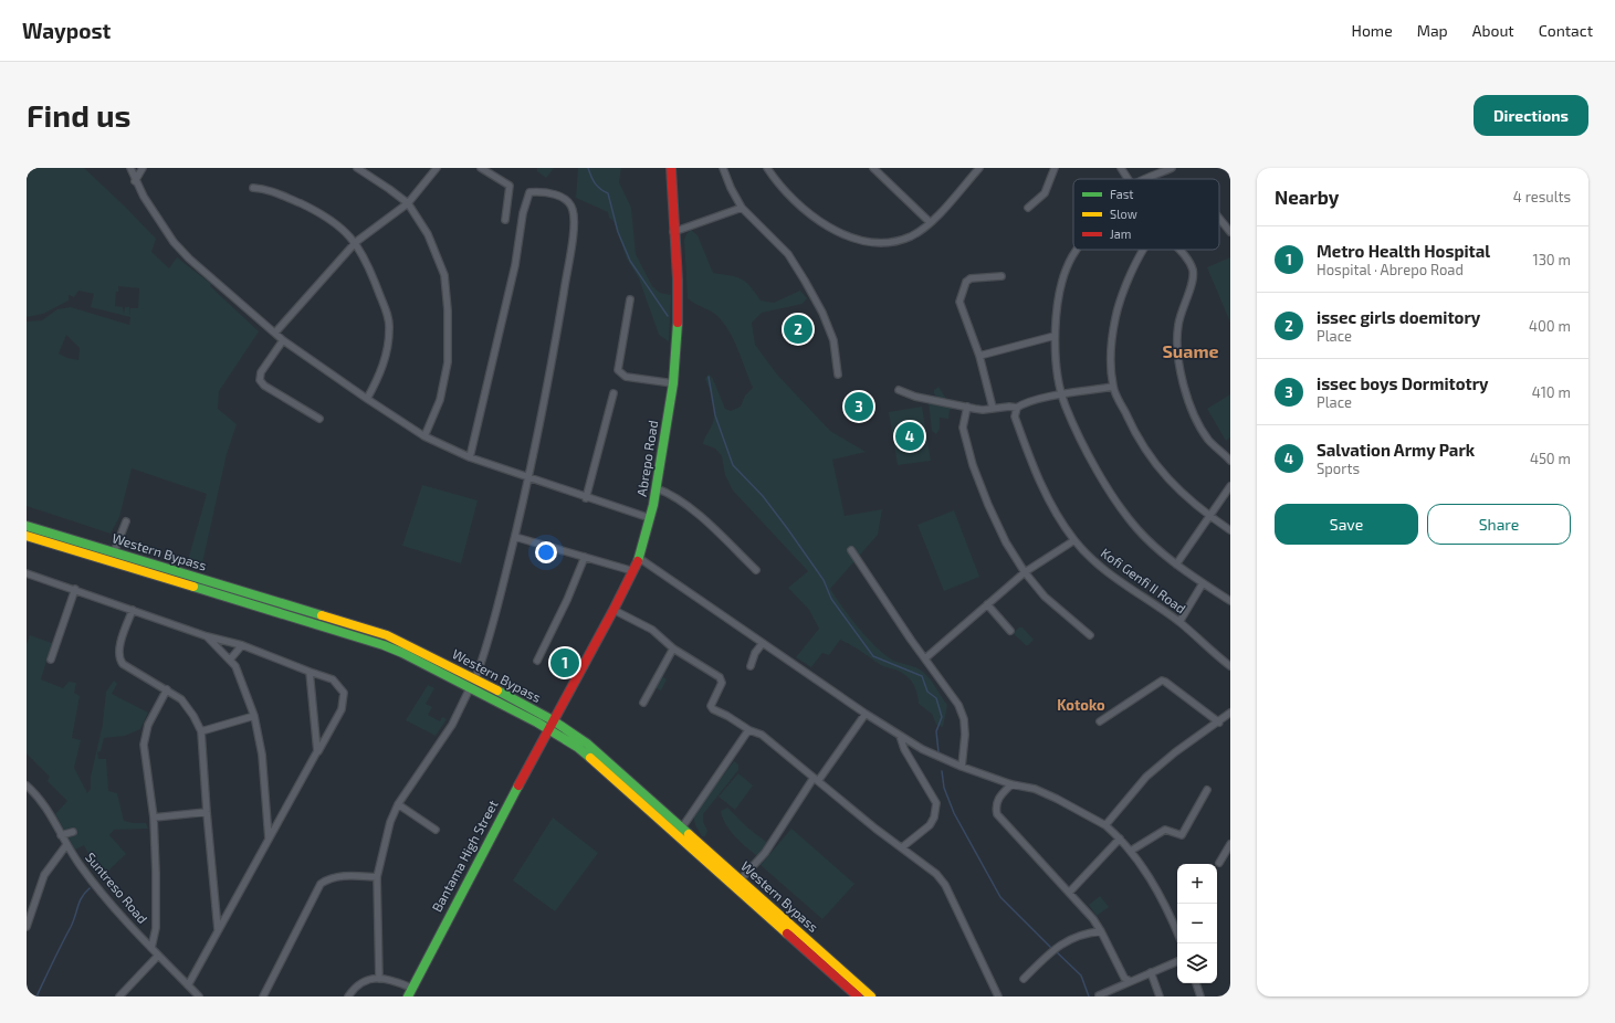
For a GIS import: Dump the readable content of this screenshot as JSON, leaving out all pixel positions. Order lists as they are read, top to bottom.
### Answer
{
  "streets": {
    "main road": ["Abrepo Road", "Western Bypass", "Bantama High Street"],
    "street": ["Kofi Genfi II Road", "Suntreso Road"]
  },
  "crossings": [
    ["Abrepo Road", "Western Bypass"],
    ["Abrepo Road", "Bantama High Street"],
    ["Western Bypass", "Bantama High Street"]
  ],
  "districts": ["Suame", "Kotoko"],
  "legend": ["Fast", "Slow", "Jam"],
  "page": {
    "header": "Waypost",
    "nav": [
      "Home",
      "Map",
      "About",
      "Contact"
    ],
    "buttons": [
      "Directions",
      ["Save", "Share"]
    ],
    "title": "Find us",
    "heading": ["Nearby", "4 results"],
    "list": [
      {
        "mark": "1",
        "name": "Metro Health Hospital",
        "note": "Hospital · Abrepo Road",
        "value": "130 m"
      },
      {
        "mark": "2",
        "name": "issec girls doemitory",
        "note": "Place",
        "value": "400 m"
      },
      {
        "mark": "3",
        "name": "issec boys Dormitotry",
        "note": "Place",
        "value": "410 m"
      },
      {
        "mark": "4",
        "name": "Salvation Army Park",
        "note": "Sports",
        "value": "450 m"
      }
    ],
    "pins": [
      "2",
      "3",
      "4",
      "1"
    ],
    "map_buttons": ["+", "−"]
  }
}
